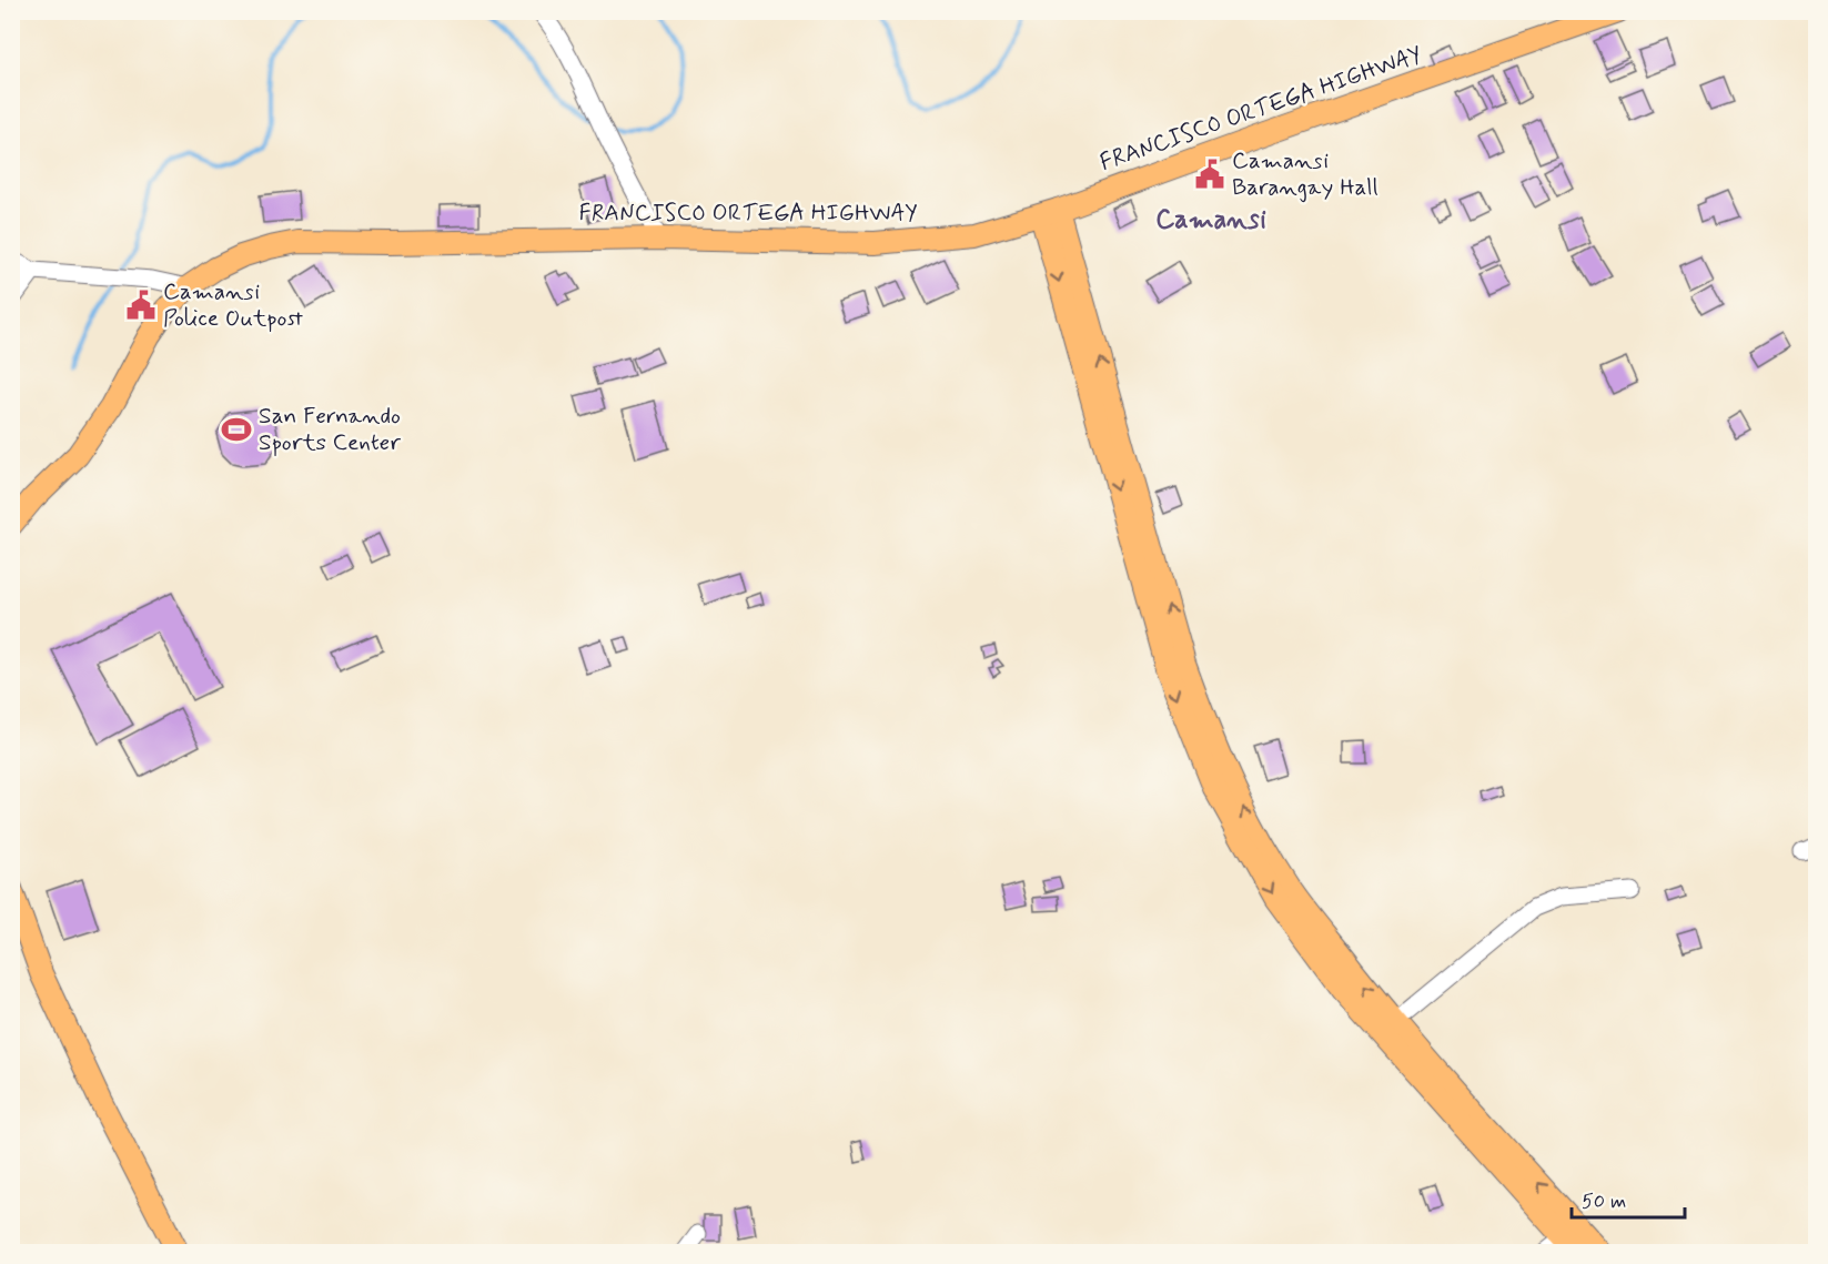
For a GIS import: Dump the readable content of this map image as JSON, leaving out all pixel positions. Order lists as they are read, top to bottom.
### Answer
{
  "streets": {
    "main road": ["FRANCISCO ORTEGA HIGHWAY"]
  },
  "districts": ["Camansi"],
  "places": {
    "public building": ["Camansi Barangay Hall", "Camansi Police Outpost"],
    "sports": ["San Fernando Sports Center"]
  },
  "scale_bar": "50 m"
}
